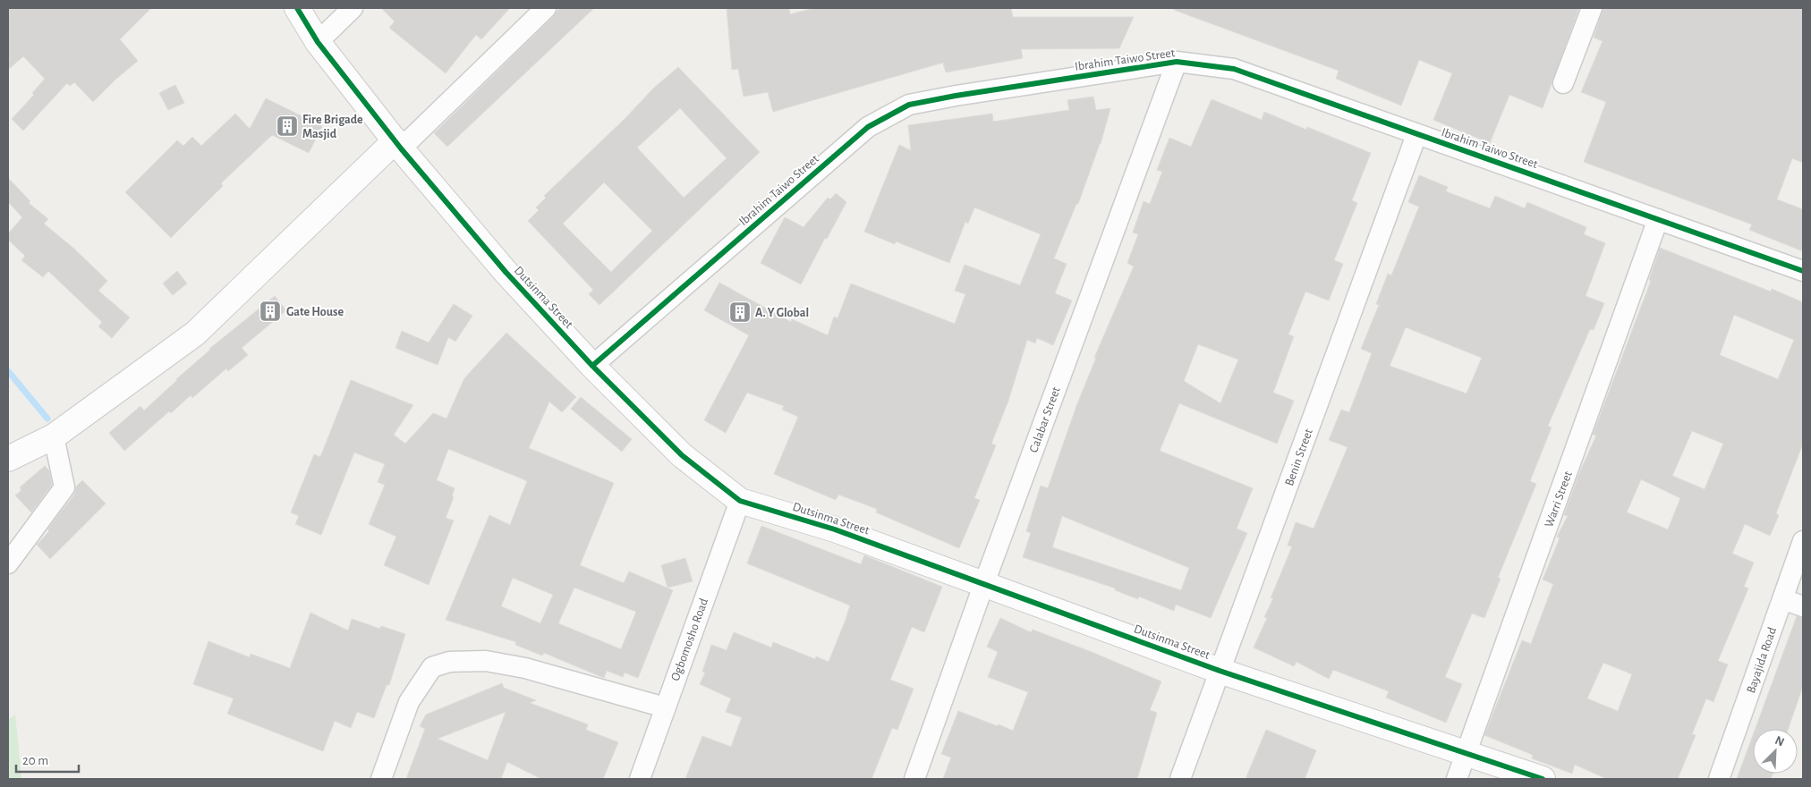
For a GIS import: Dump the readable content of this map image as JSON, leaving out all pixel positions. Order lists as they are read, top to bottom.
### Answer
{
  "streets": {
    "street": [
      "Ibrahim Taiwo Street",
      "Dutsinma Street",
      "Calabar Street",
      "Benin Street",
      "Warri Street",
      "Ogbomosho Road",
      "Bayajida Road"
    ]
  },
  "crossings": [
    ["Ibrahim Taiwo Street", "Dutsinma Street"],
    ["Ibrahim Taiwo Street", "Calabar Street"],
    ["Ibrahim Taiwo Street", "Benin Street"],
    ["Ibrahim Taiwo Street", "Warri Street"],
    ["Dutsinma Street", "Calabar Street"],
    ["Dutsinma Street", "Benin Street"],
    ["Dutsinma Street", "Warri Street"],
    ["Dutsinma Street", "Ogbomosho Road"]
  ],
  "places": {
    "building": ["Fire Brigade Masjid", "Gate House", "A. Y Global"]
  },
  "scale_bar": "20 m",
  "north": "top right"
}
